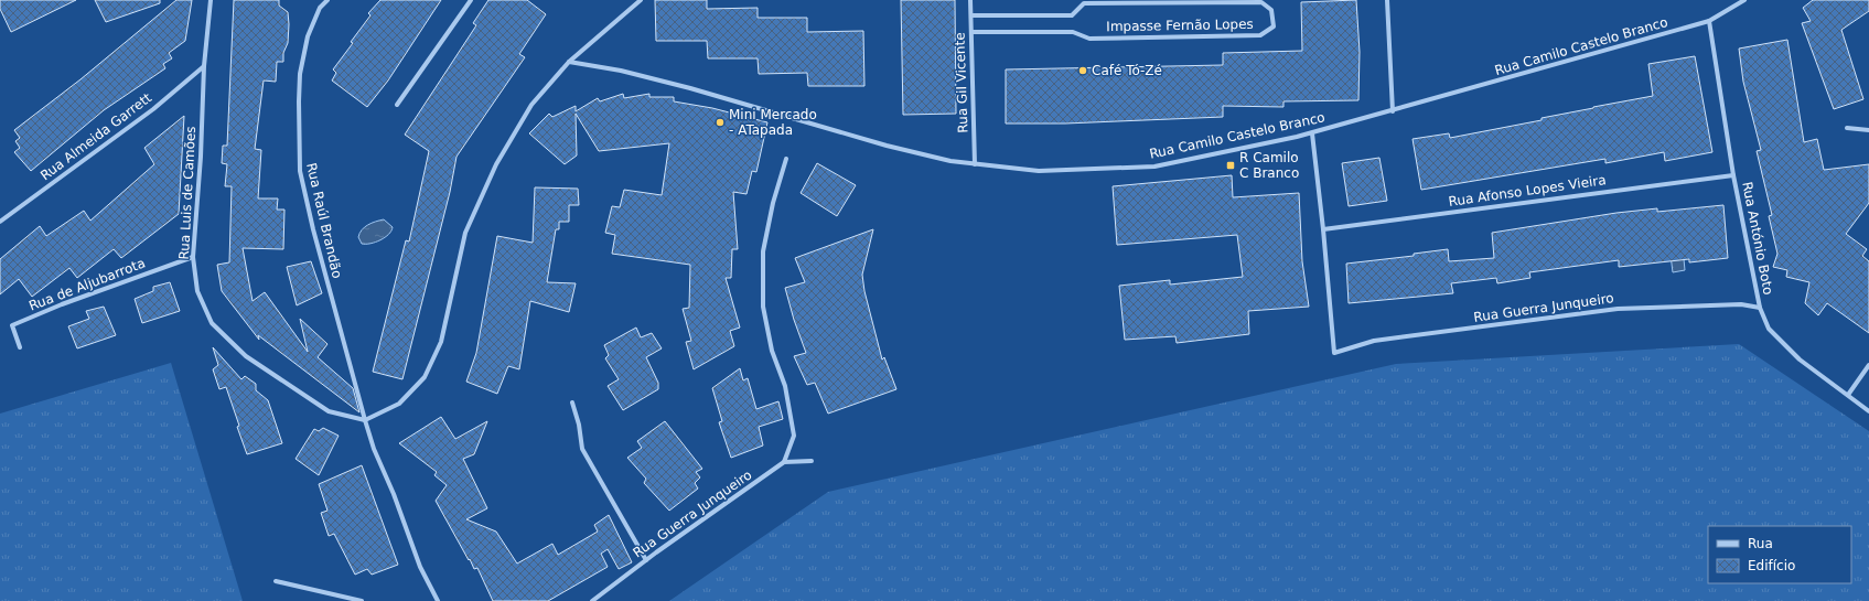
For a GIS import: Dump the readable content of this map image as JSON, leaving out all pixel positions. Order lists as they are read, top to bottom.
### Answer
{
  "streets": {
    "street": [
      "Impasse Fernão Lopes",
      "Rua Camilo Castelo Branco",
      "Rua Gil Vicente",
      "Rua Almeida Garrett",
      "Rua Afonso Lopes Vieira",
      "Rua Luis de Camões",
      "Rua Raúl Brandão",
      "Rua António Boto",
      "Rua de Aljubarrota",
      "Rua Guerra Junqueiro"
    ]
  },
  "crossings": [
    ["Impasse Fernão Lopes", "Rua Gil Vicente"],
    ["Rua Camilo Castelo Branco", "Rua Gil Vicente"],
    ["Rua Camilo Castelo Branco", "Rua António Boto"],
    ["Rua Almeida Garrett", "Rua Luis de Camões"],
    ["Rua Afonso Lopes Vieira", "Rua António Boto"],
    ["Rua Afonso Lopes Vieira", "Rua Guerra Junqueiro"],
    ["Rua Luis de Camões", "Rua Raúl Brandão"],
    ["Rua Luis de Camões", "Rua de Aljubarrota"],
    ["Rua António Boto", "Rua Guerra Junqueiro"]
  ],
  "places": {
    "other": ["Café Tó-Zé", "Mini Mercado - ATapada"],
    "transit": ["R Camilo C Branco"]
  },
  "legend": ["Rua", "Edifício"]
}
